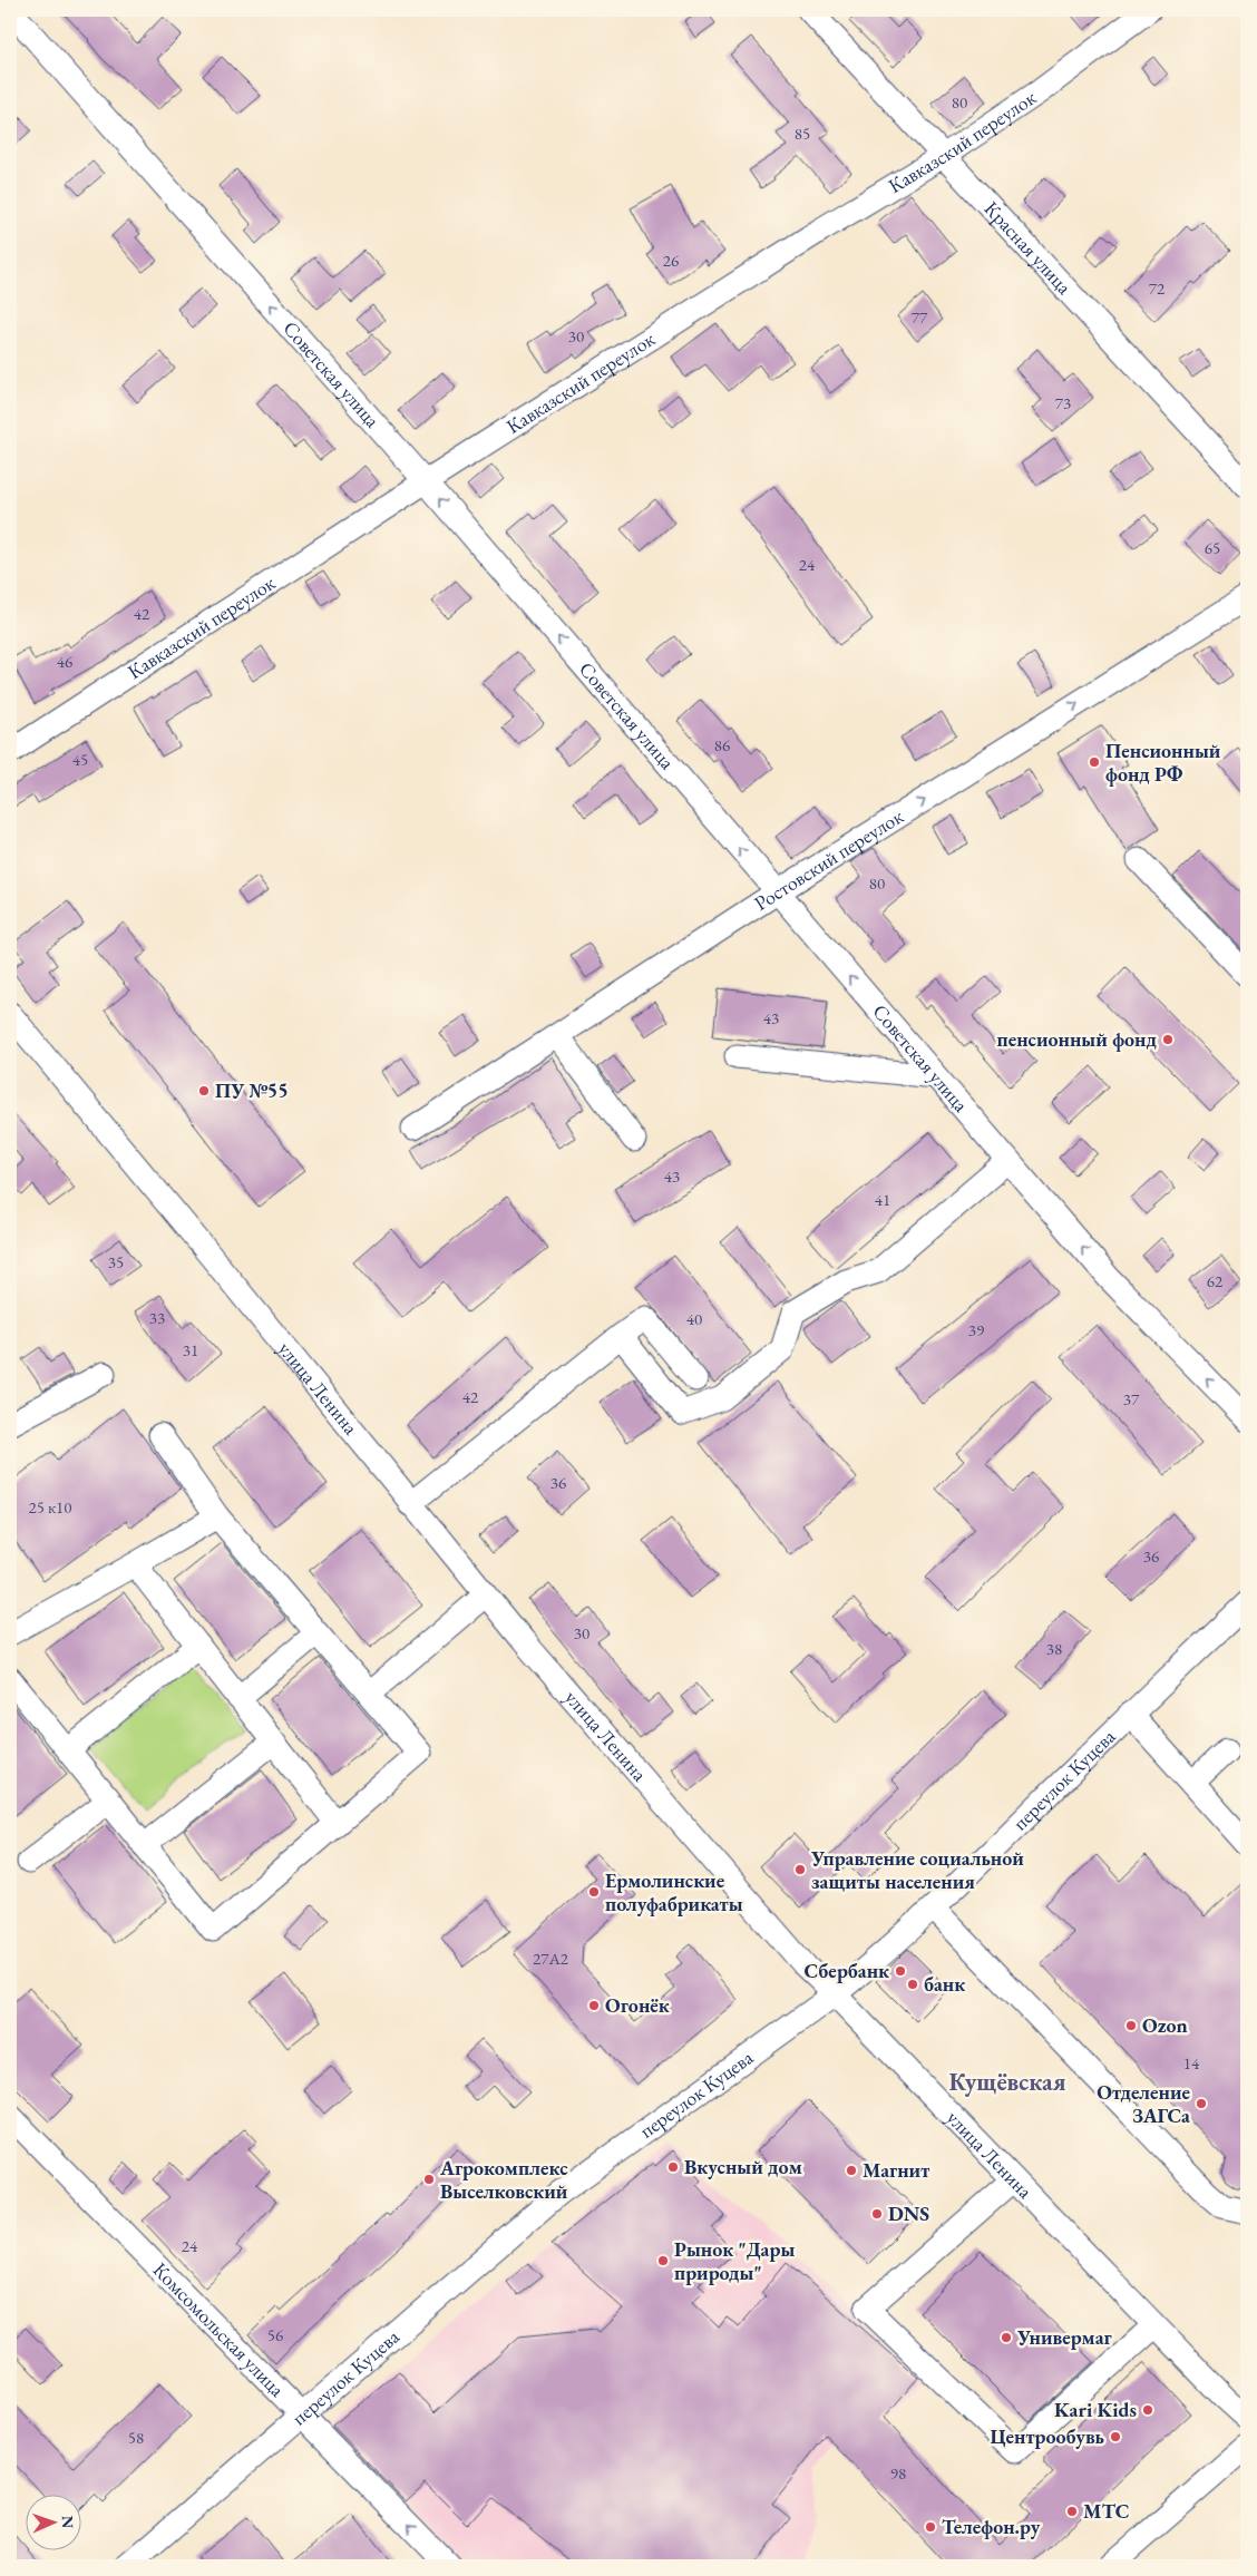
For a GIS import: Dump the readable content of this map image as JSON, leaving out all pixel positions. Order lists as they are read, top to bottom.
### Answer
{
  "streets": {
    "street": [
      "Кавказский переулок",
      "Красная улица",
      "Советская улица",
      "Ростовский переулок",
      "улица Ленина",
      "переулок Куцева",
      "Комсомольская улица"
    ]
  },
  "crossings": [
    ["Кавказский переулок", "Красная улица"],
    ["Кавказский переулок", "Советская улица"],
    ["Советская улица", "Ростовский переулок"],
    ["улица Ленина", "переулок Куцева"],
    ["переулок Куцева", "Комсомольская улица"]
  ],
  "one_way": ["Советская улица", "Ростовский переулок"],
  "districts": ["Кущёвская"],
  "places": [
    "Пенсионный фонд РФ",
    "пенсионный фонд",
    "ПУ №55",
    "Управление социальной защиты населения",
    "Ермолинские полуфабрикаты",
    "Сбербанк",
    "банк",
    "Огонёк",
    "Ozon",
    "Отделение ЗАГСа",
    "Вкусный дом",
    "Магнит",
    "Агрокомплекс Выселковский",
    "DNS",
    "Рынок \"Дары природы\"",
    "Универмаг",
    "Kari Kids",
    "Центрообувь",
    "МТС",
    "Телефон.ру"
  ],
  "house_numbers": [
    "80",
    "85",
    "26",
    "72",
    "77",
    "30",
    "73",
    "65",
    "24",
    "42",
    "46",
    "86",
    "45",
    "80",
    "43",
    "43",
    "41",
    "35",
    "62",
    "33",
    "40",
    "39",
    "31",
    "42",
    "37",
    "36",
    "25 к10",
    "36",
    "30",
    "38",
    "27А2",
    "14",
    "24",
    "56",
    "58",
    "98"
  ],
  "north": "right"
}
